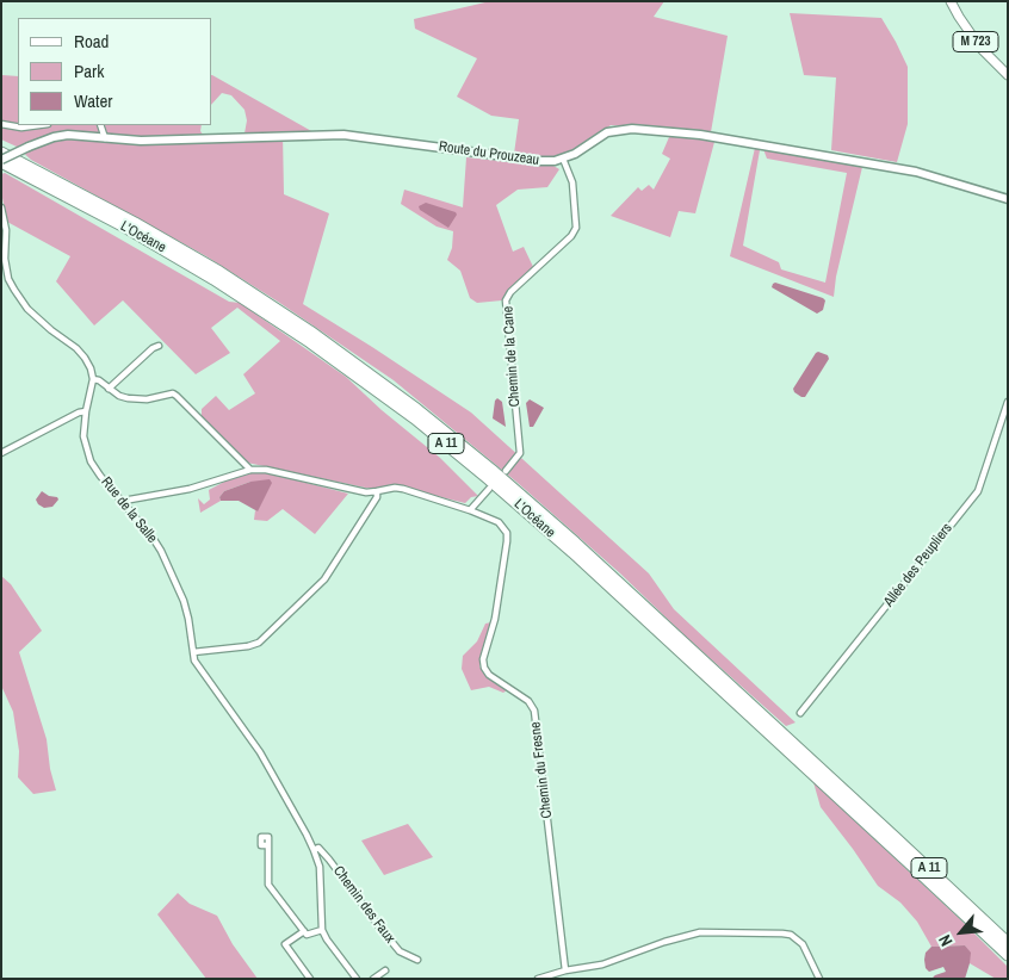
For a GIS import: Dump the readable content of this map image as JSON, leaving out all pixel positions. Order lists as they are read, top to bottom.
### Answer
{
  "streets": {
    "highway": ["L’Océane", "A 11"],
    "main road": ["M 723"],
    "street": [
      "Route du Prouzeau",
      "Chemin de la Cane",
      "Rue de la Salle",
      "Allée des Peupliers",
      "Chemin du Fresne",
      "Chemin des Faux"
    ]
  },
  "crossings": [
    ["Route du Prouzeau", "L’Océane"],
    ["Route du Prouzeau", "Chemin de la Cane"],
    ["Rue de la Salle", "Chemin des Faux"]
  ],
  "legend": ["Road", "Park", "Water"],
  "north": "bottom left"
}
